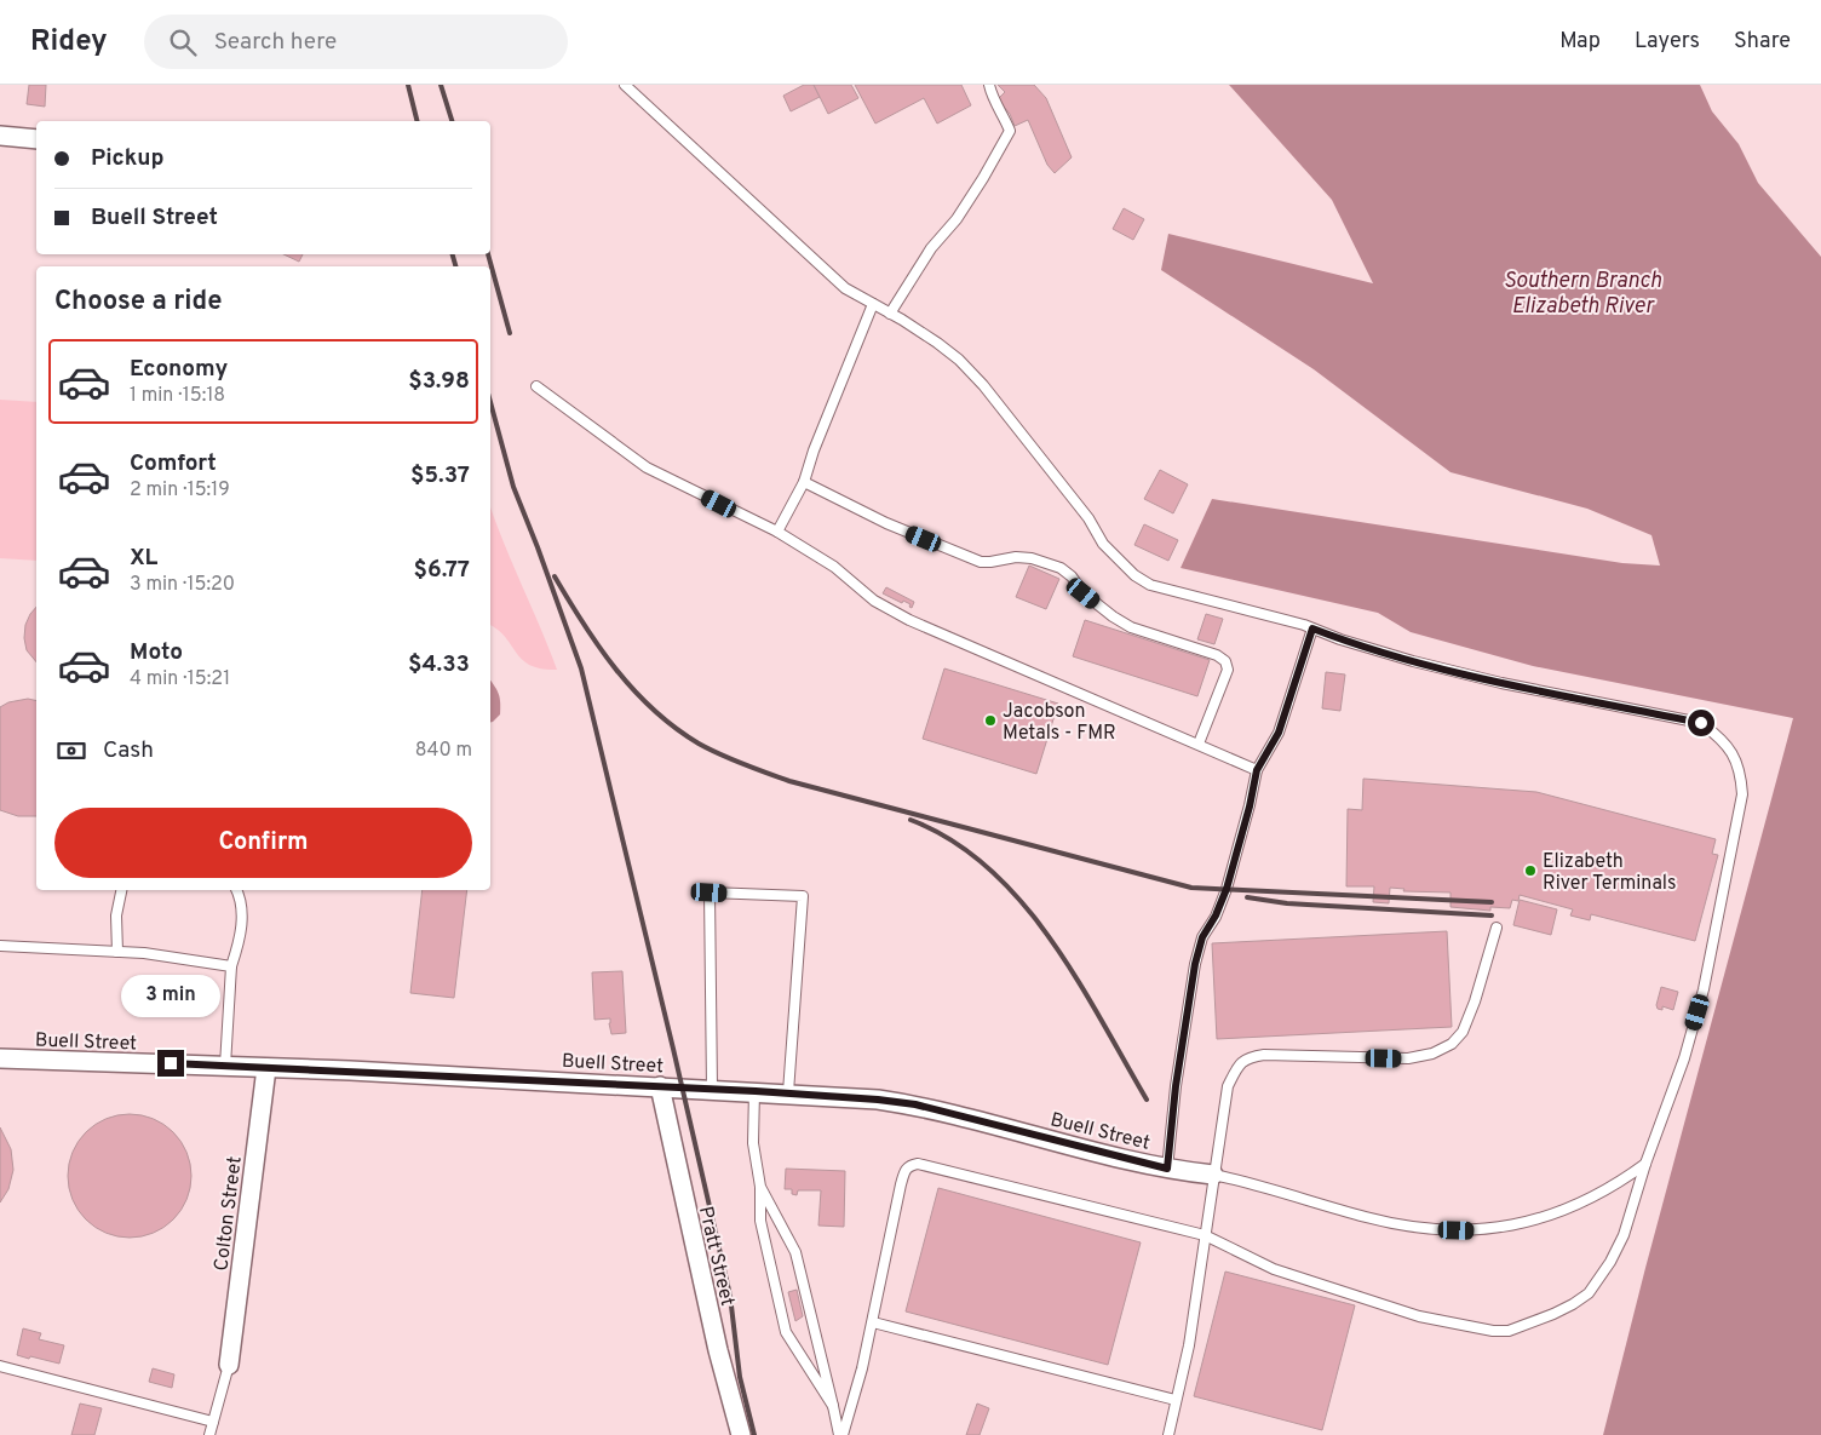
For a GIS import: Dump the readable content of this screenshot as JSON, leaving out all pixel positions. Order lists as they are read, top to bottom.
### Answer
{
  "streets": {
    "street": ["Buell Street", "Colton Street", "Pratt Street"]
  },
  "crossings": [
    ["Buell Street", "Colton Street"],
    ["Buell Street", "Pratt Street"]
  ],
  "water": ["Southern Branch Elizabeth River"],
  "places": ["Jacobson Metals - FMR", "Elizabeth River Terminals"],
  "page": {
    "header": "Ridey",
    "search": "Search here",
    "nav": ["Map", "Layers", "Share"],
    "banner": ["Pickup", "Buell Street"],
    "heading": "Choose a ride",
    "list": [
      {
        "name": "Economy",
        "note": "1 min · 15:18",
        "value": "$3.98"
      },
      {
        "name": "Comfort",
        "note": "2 min · 15:19",
        "value": "$5.37"
      },
      {
        "name": "XL",
        "note": "3 min · 15:20",
        "value": "$6.77"
      },
      {
        "name": "Moto",
        "note": "4 min · 15:21",
        "value": "$4.33"
      }
    ],
    "pay": ["Cash", "840 m"],
    "buttons": "Confirm",
    "bubble": "3 min"
  }
}
